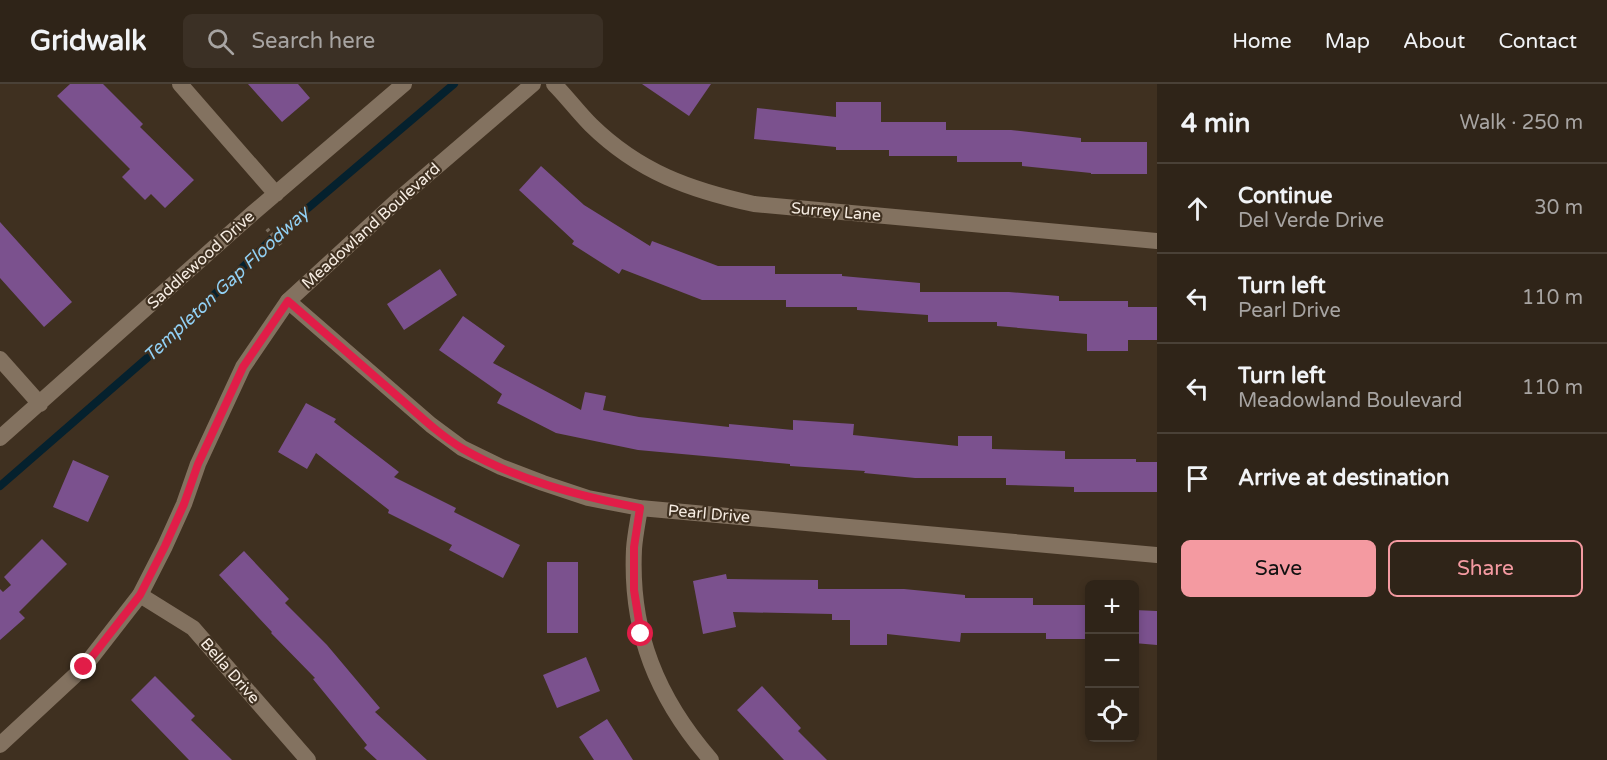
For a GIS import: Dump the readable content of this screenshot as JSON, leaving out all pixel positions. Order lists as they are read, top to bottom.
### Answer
{
  "streets": {
    "street": [
      "Surrey Lane",
      "Meadowland Boulevard",
      "Saddlewood Drive",
      "Pearl Drive",
      "Bella Drive"
    ]
  },
  "crossings": [
    ["Meadowland Boulevard", "Pearl Drive"],
    ["Meadowland Boulevard", "Bella Drive"]
  ],
  "water": ["Templeton Gap Floodway"],
  "page": {
    "header": "Gridwalk",
    "search": "Search here",
    "nav": [
      "Home",
      "Map",
      "About",
      "Contact"
    ],
    "heading": ["4 min", "Walk · 250 m"],
    "list": [
      ["Continue", "Del Verde Drive", "30 m"],
      ["Turn left", "Pearl Drive", "110 m"],
      ["Turn left", "Meadowland Boulevard", "110 m"],
      "Arrive at destination"
    ],
    "buttons": ["Save", "Share"],
    "map_buttons": ["+", "−"]
  }
}
